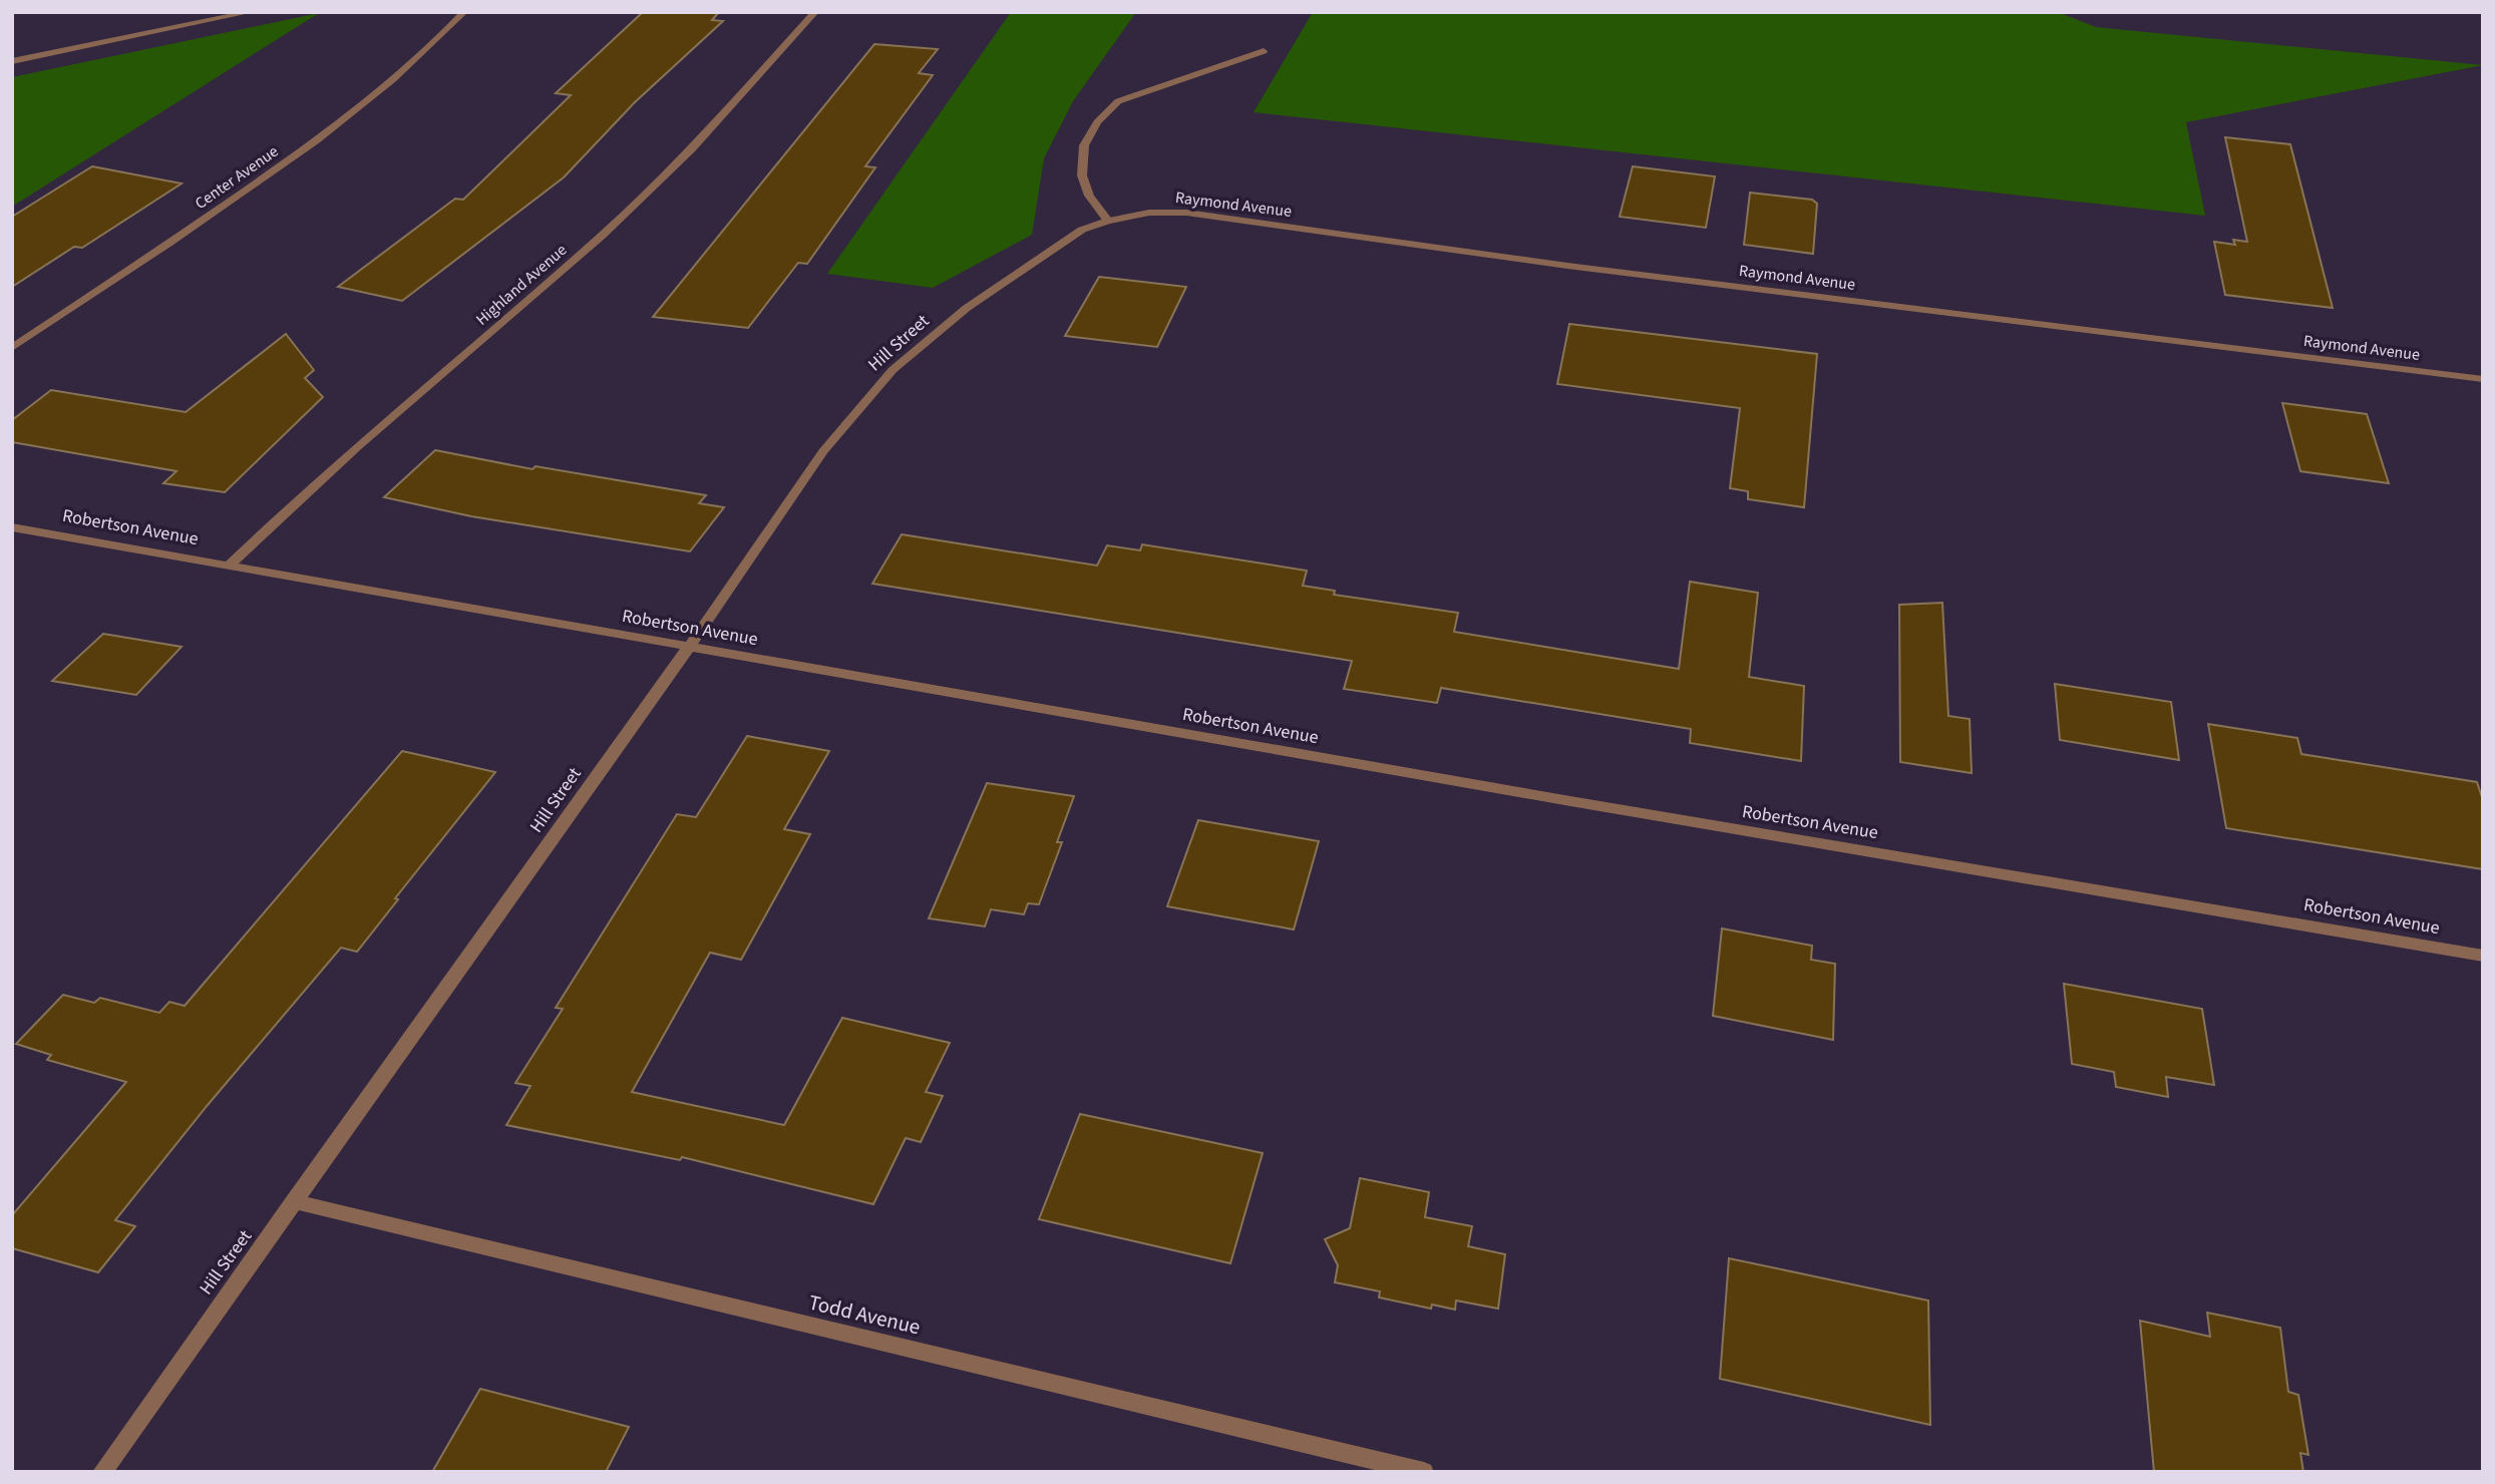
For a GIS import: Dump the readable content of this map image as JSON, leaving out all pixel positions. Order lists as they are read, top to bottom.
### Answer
{
  "streets": {
    "street": [
      "Center Avenue",
      "Raymond Avenue",
      "Highland Avenue",
      "Hill Street",
      "Robertson Avenue",
      "Todd Avenue"
    ]
  },
  "crossings": [
    ["Raymond Avenue", "Hill Street"],
    ["Highland Avenue", "Robertson Avenue"],
    ["Hill Street", "Robertson Avenue"],
    ["Hill Street", "Todd Avenue"]
  ]
}
